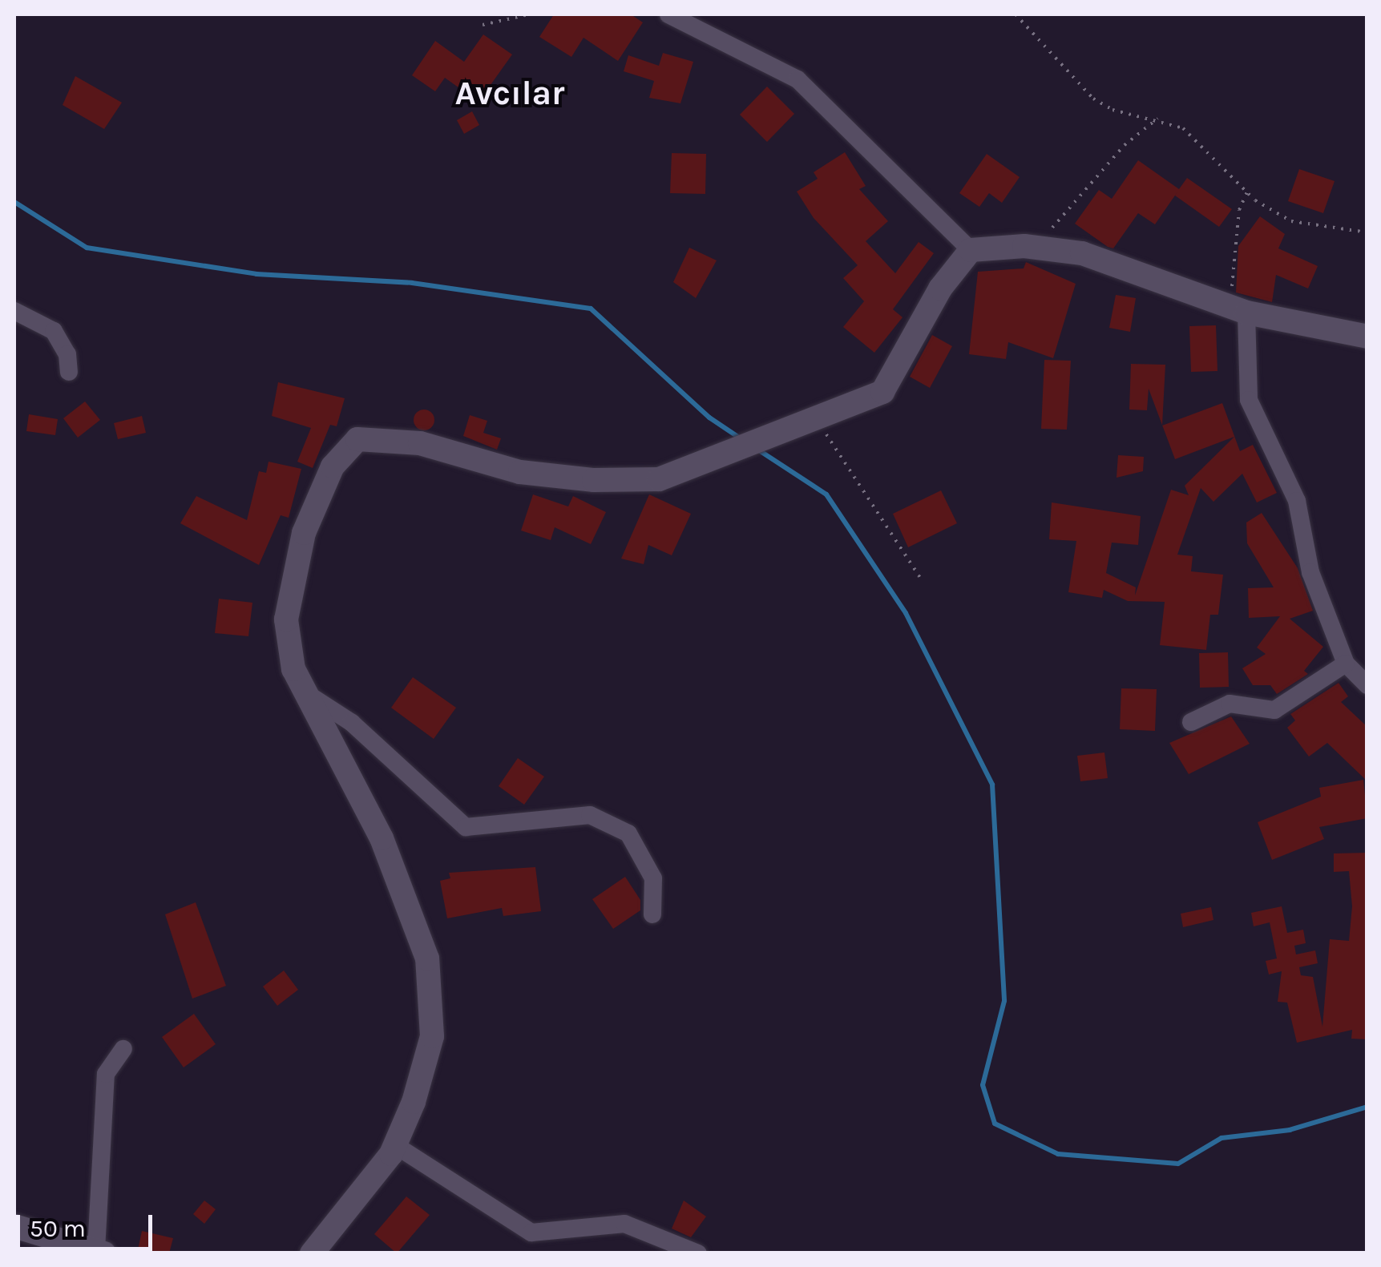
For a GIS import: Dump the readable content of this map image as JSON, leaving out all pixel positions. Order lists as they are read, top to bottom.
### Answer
{
  "districts": ["Avcılar"],
  "scale_bar": "50 m"
}
